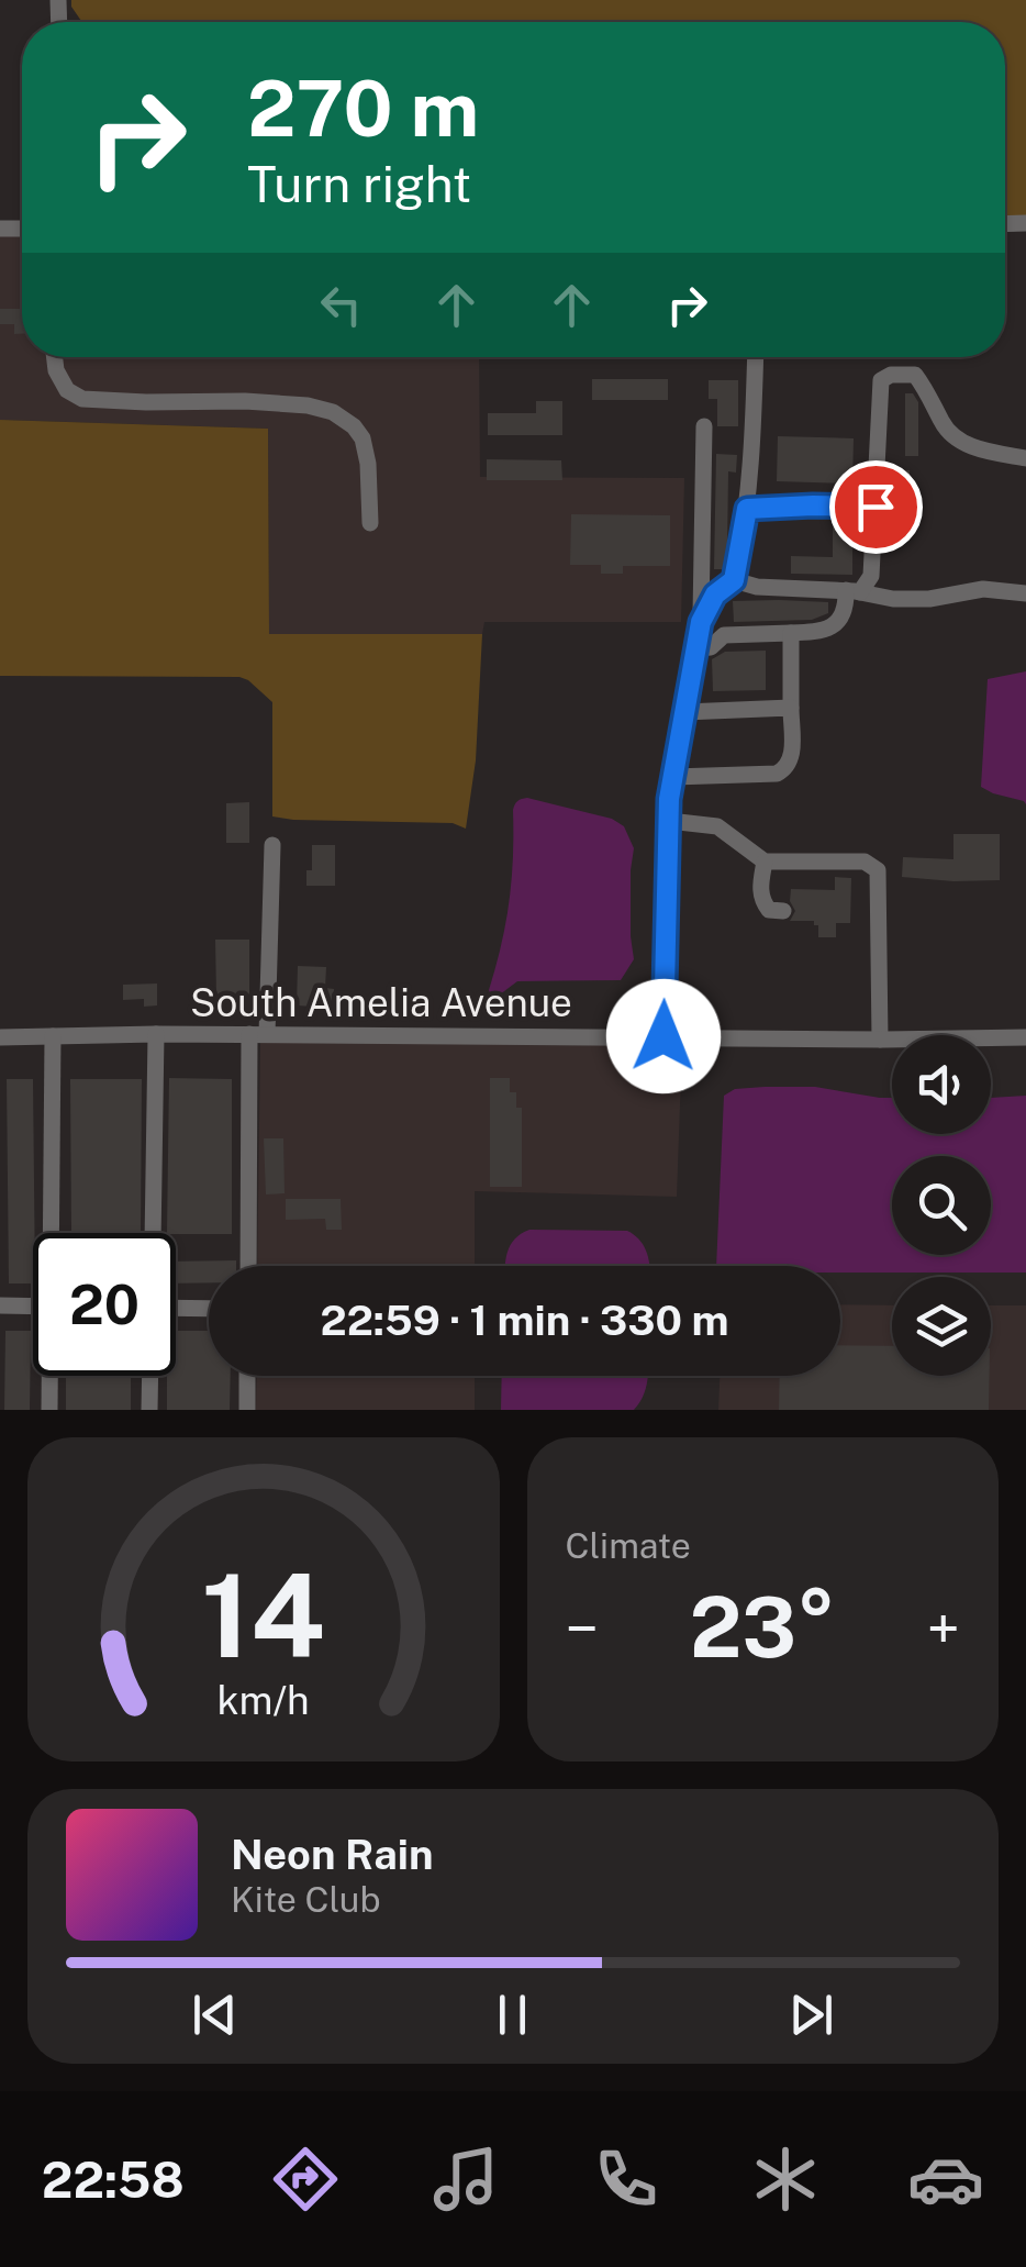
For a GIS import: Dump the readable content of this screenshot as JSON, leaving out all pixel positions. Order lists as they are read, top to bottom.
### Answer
{
  "streets": {
    "street": ["South Amelia Avenue"]
  },
  "page": {
    "turn": ["270 m", "Turn right"],
    "limit": "20",
    "trip": "22:59 · 1 min · 330 m",
    "tile": "Climate",
    "heat": ["−", "23°", "+"],
    "song": ["Neon Rain", "Kite Club"],
    "tabs": "22:58",
    "gauge": ["14", "km/h"]
  }
}
